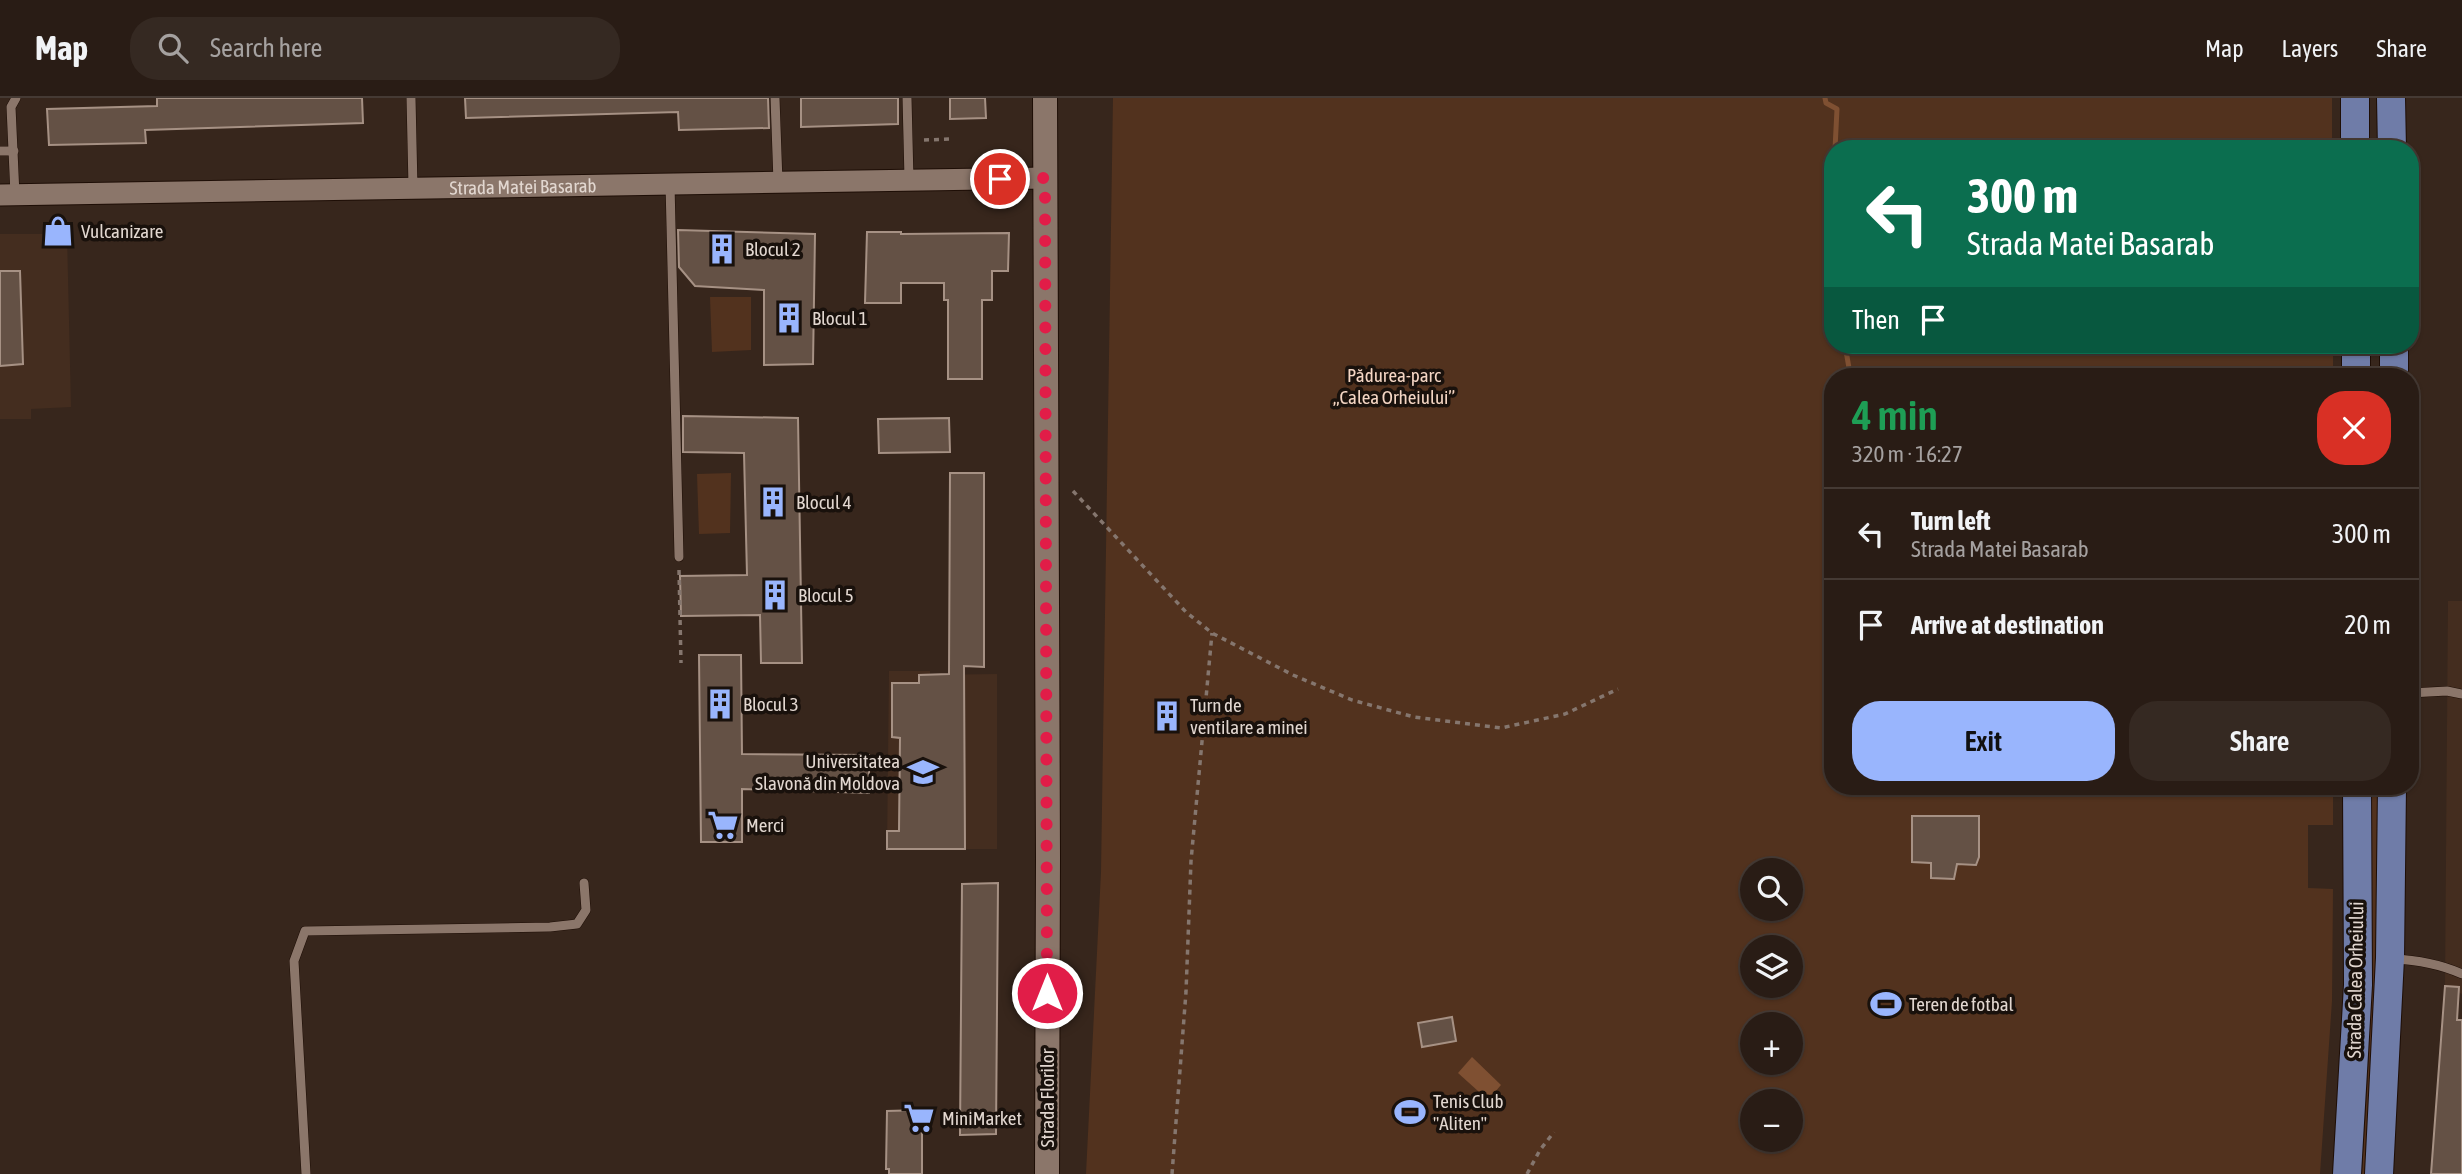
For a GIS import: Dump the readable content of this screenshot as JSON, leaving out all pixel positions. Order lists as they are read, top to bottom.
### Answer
{
  "streets": {
    "highway": ["Strada Calea Orheiului"],
    "main road": ["Strada Florilor"],
    "street": ["Strada Matei Basarab"]
  },
  "crossings": [
    ["Strada Matei Basarab", "Strada Florilor"]
  ],
  "parks": ["Pădurea-parc „Calea Orheiului”"],
  "places": {
    "shop": ["Vulcanizare"],
    "building": [
      "Blocul 2",
      "Blocul 1",
      "Blocul 4",
      "Blocul 5",
      "Blocul 3",
      "Turn de ventilare a minei"
    ],
    "school or university": ["Universitatea Slavonă din Moldova"],
    "supermarket": ["Merci", "MiniMarket"],
    "sports": ["Teren de fotbal", "Tenis Club \"Aliten\""]
  },
  "page": {
    "header": "Map",
    "search": "Search here",
    "nav": ["Map", "Layers", "Share"],
    "turn": ["300 m", "Strada Matei Basarab"],
    "then": "Then",
    "heading": ["4 min", "320 m · 16:27"],
    "list": [
      {
        "name": "Turn left",
        "note": "Strada Matei Basarab",
        "value": "300 m"
      },
      {
        "name": "Arrive at destination",
        "value": "20 m"
      }
    ],
    "buttons": ["Exit", "Share"],
    "map_buttons": ["+", "−"]
  }
}
